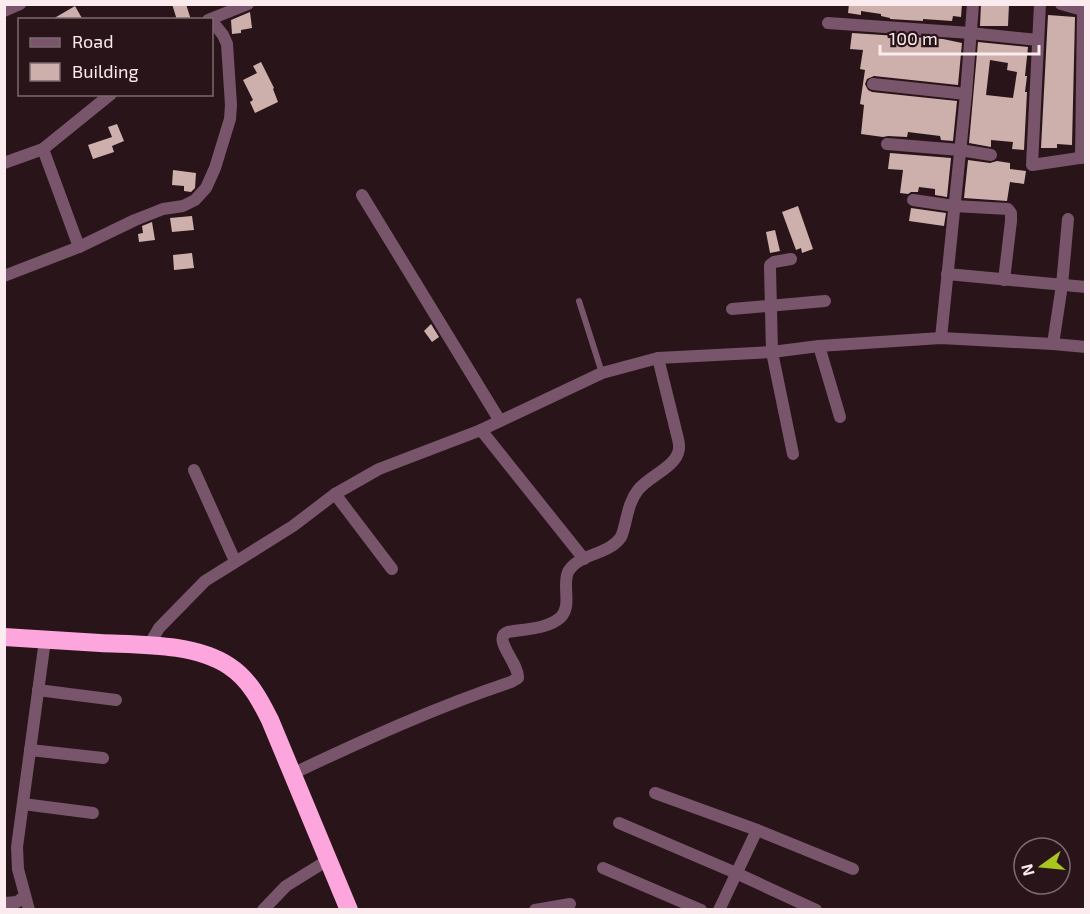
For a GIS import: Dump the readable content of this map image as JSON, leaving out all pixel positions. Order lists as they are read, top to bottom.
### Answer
{
  "legend": ["Road", "Building"],
  "scale_bar": "100 m",
  "north": "left"
}
